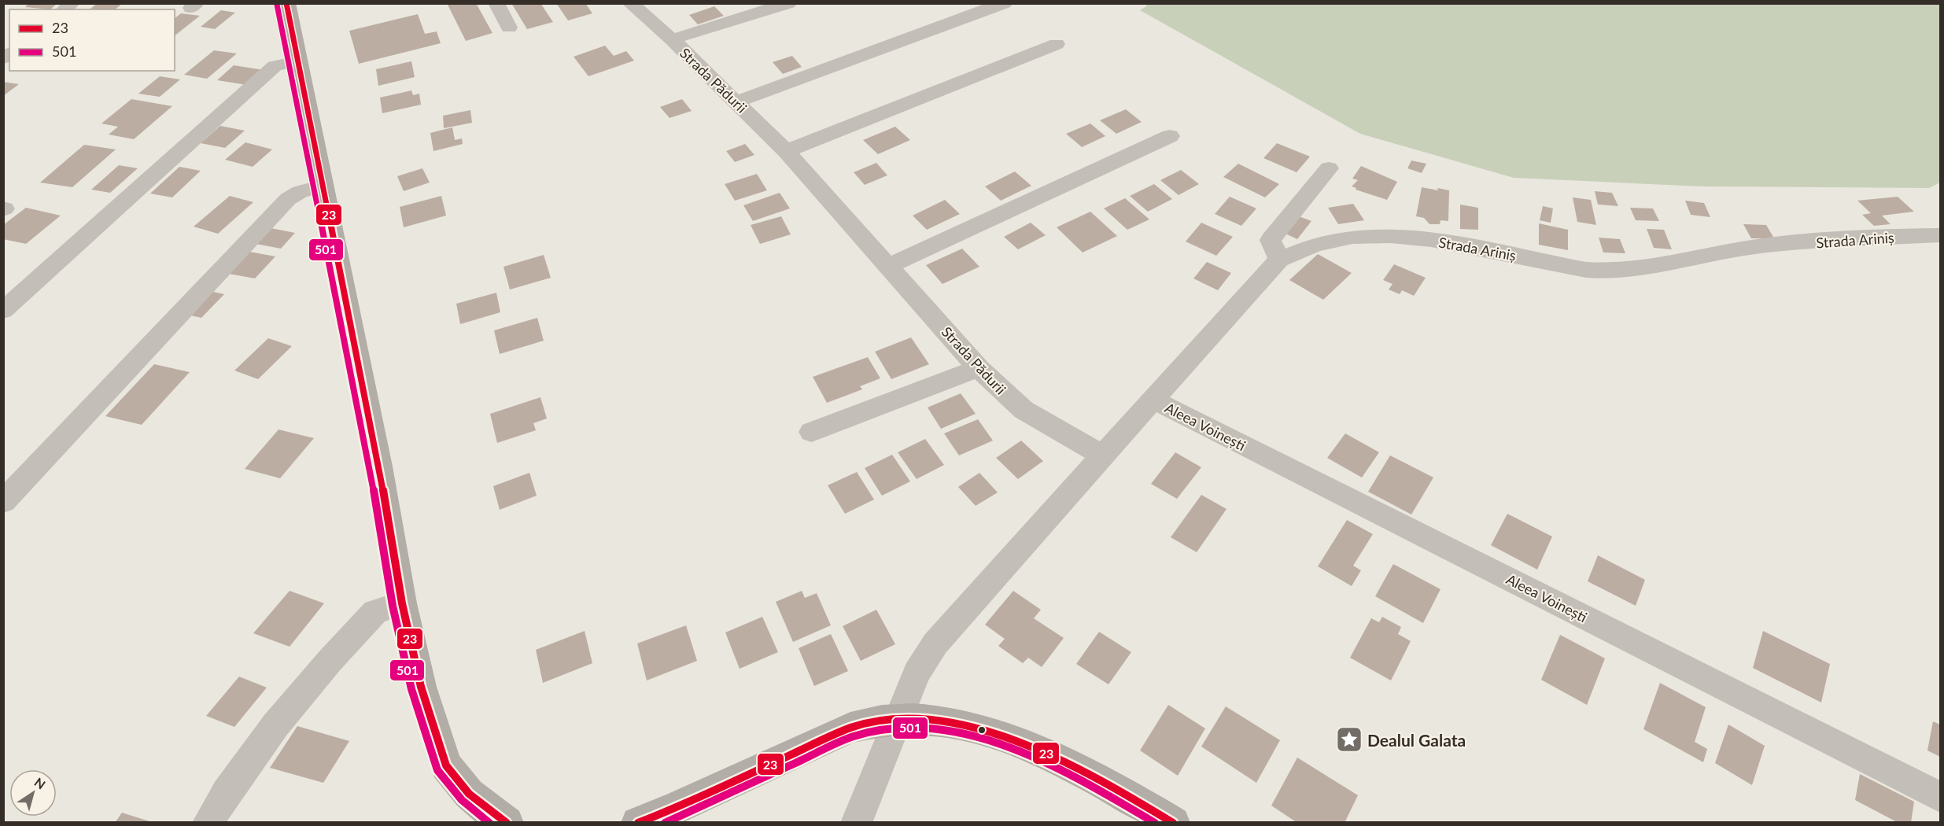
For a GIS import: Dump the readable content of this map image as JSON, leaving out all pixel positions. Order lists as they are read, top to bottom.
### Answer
{
  "streets": {
    "street": ["Strada Pădurii", "Strada Ariniș", "Aleea Voinești"]
  },
  "crossings": [
    ["Strada Pădurii", "Strada Ariniș"],
    ["Strada Ariniș", "Aleea Voinești"]
  ],
  "places": {
    "place": ["Dealul Galata"]
  },
  "lines": ["transit line 23", "transit line 501"],
  "legend": ["23", "501"],
  "north": "top right"
}
